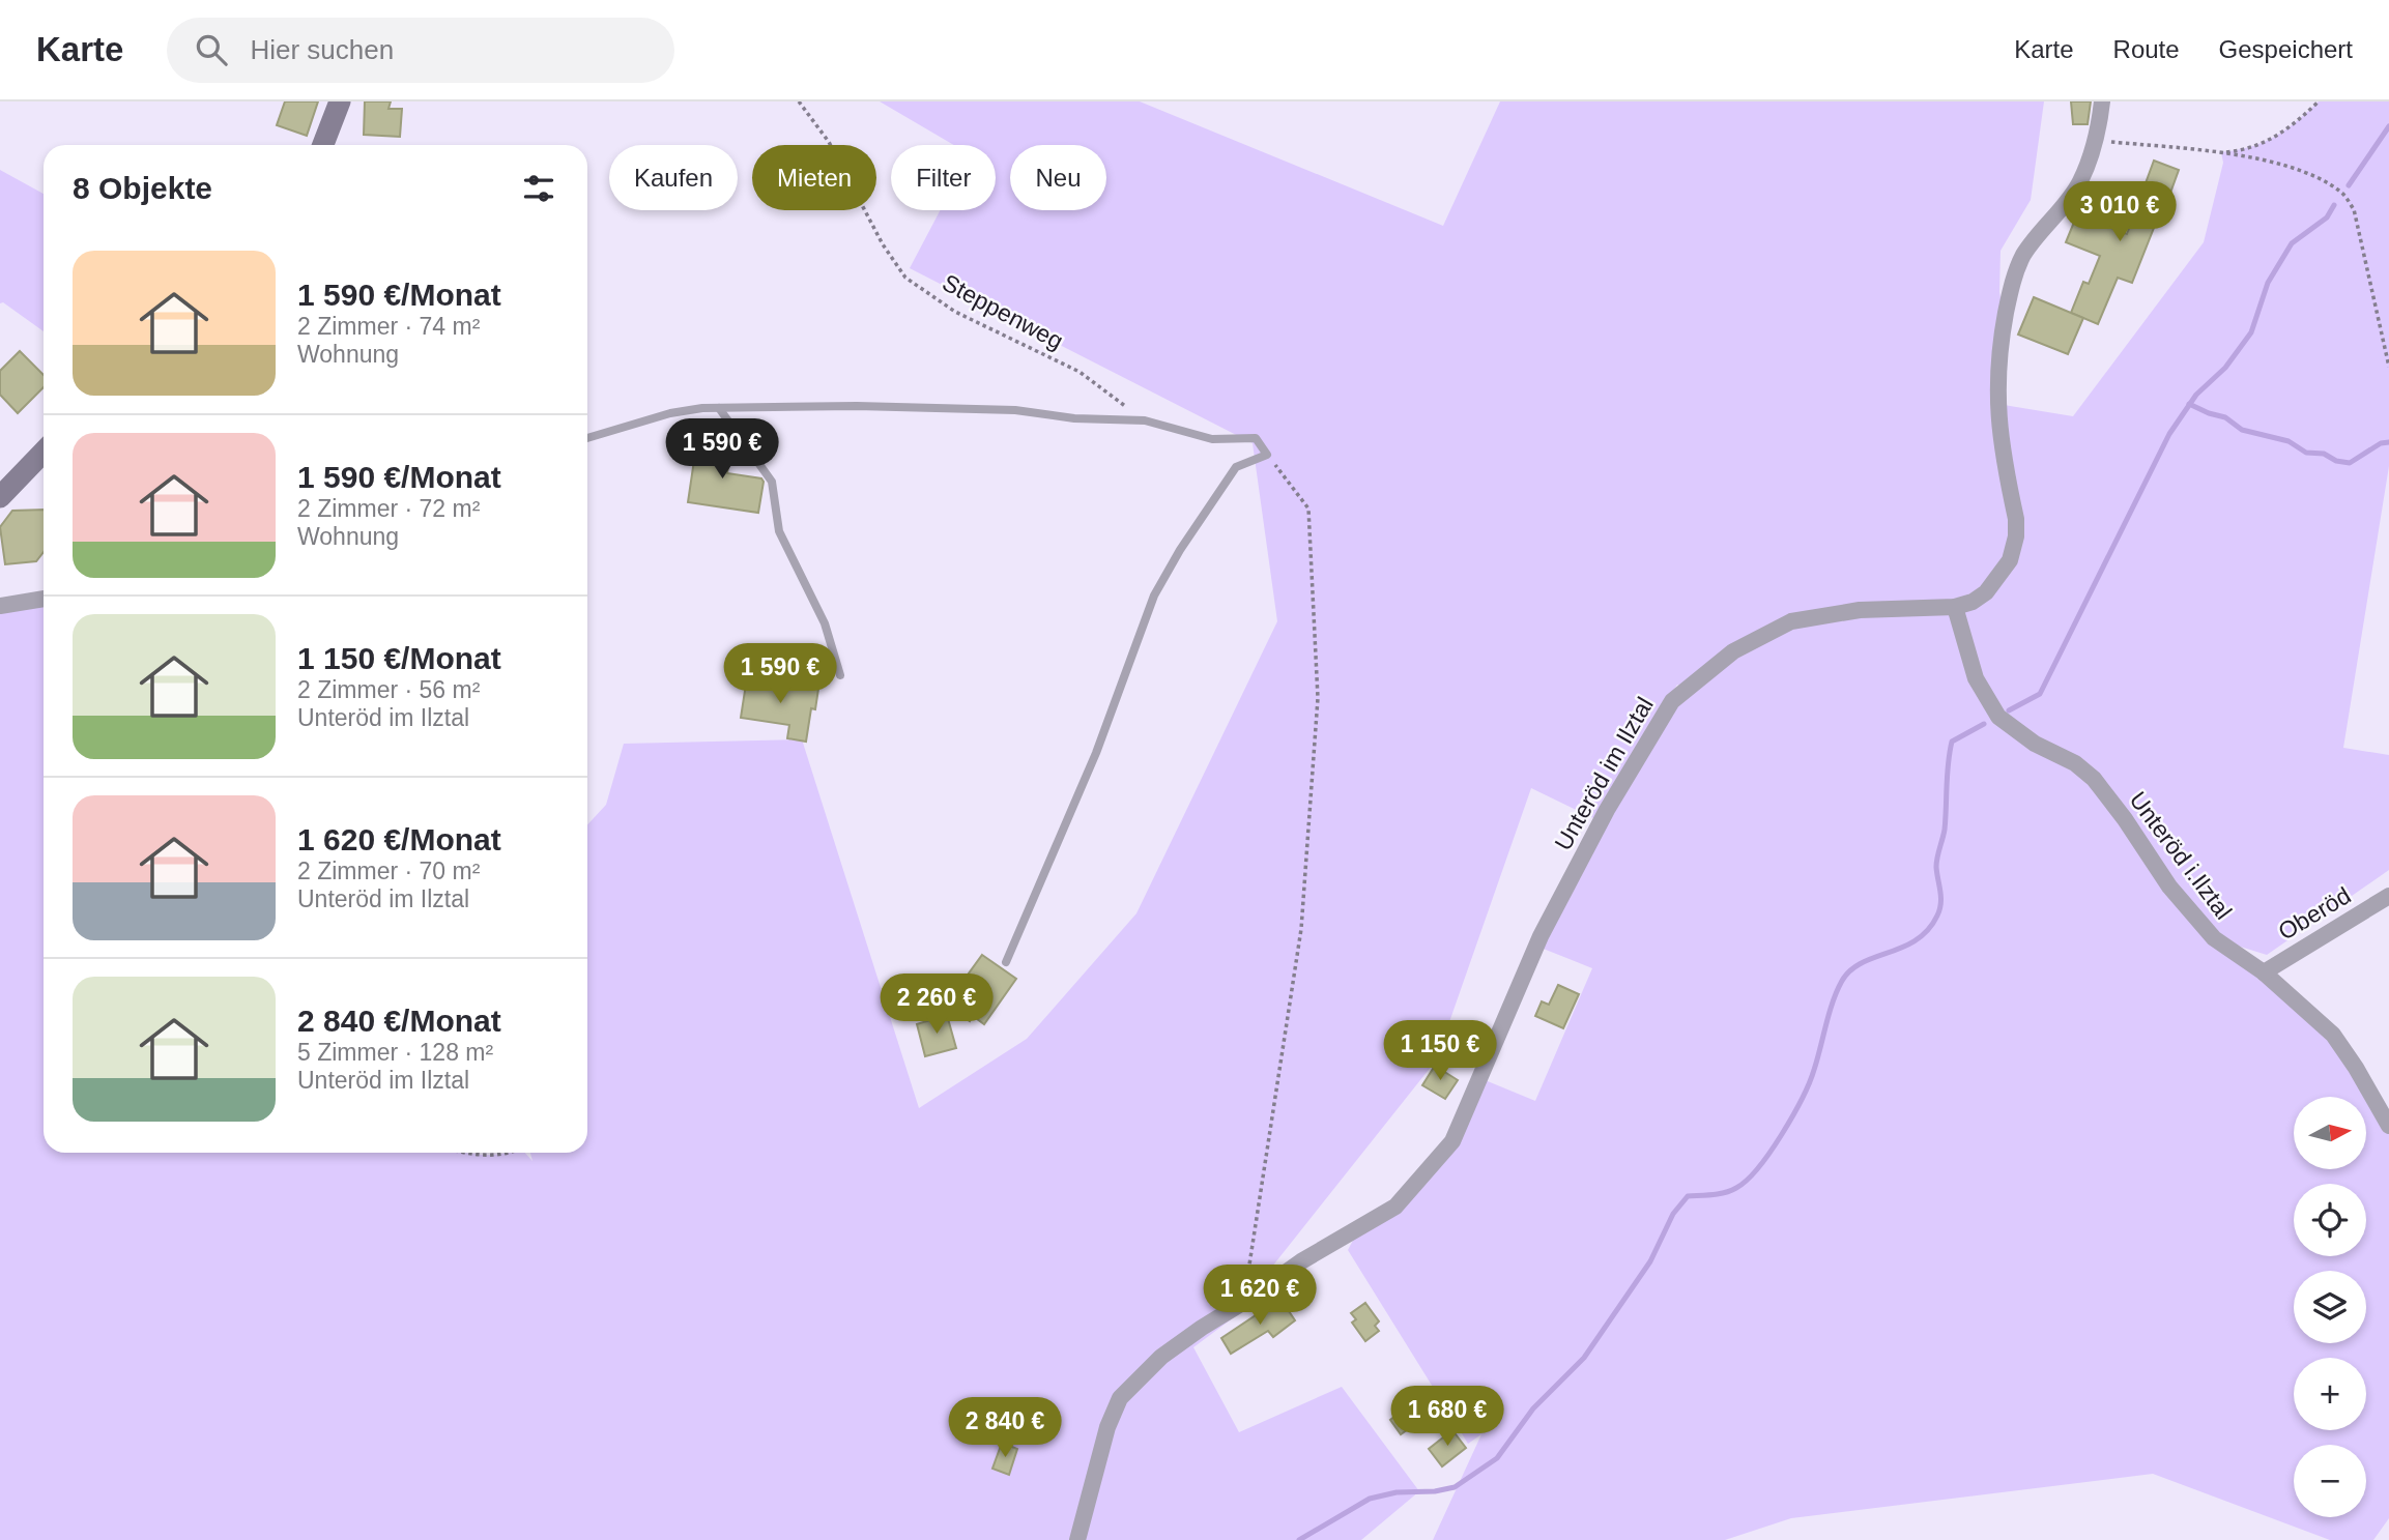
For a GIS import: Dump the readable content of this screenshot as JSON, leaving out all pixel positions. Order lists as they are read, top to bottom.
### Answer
{
  "streets": {
    "street": ["Unteröd im Ilztal", "Unteröd i.Ilztal", "Oberöd"],
    "path": ["Steppenweg"]
  },
  "crossings": [
    ["Unteröd im Ilztal", "Unteröd i.Ilztal"],
    ["Unteröd i.Ilztal", "Oberöd"]
  ],
  "north": "right",
  "page": {
    "header": "Karte",
    "search": "Hier suchen",
    "nav": ["Karte", "Route", "Gespeichert"],
    "chip": [
      "Kaufen",
      "Mieten",
      "Filter",
      "Neu"
    ],
    "heading": "8 Objekte",
    "price": [
      "3 010 €",
      "1 590 €",
      "1 590 €",
      "2 260 €",
      "1 150 €",
      "1 620 €",
      "1 680 €",
      "2 840 €"
    ],
    "list": [
      {
        "name": "1 590 €/Monat",
        "note": "2 Zimmer · 74 m² · Wohnung"
      },
      {
        "name": "1 590 €/Monat",
        "note": "2 Zimmer · 72 m² · Wohnung"
      },
      {
        "name": "1 150 €/Monat",
        "note": "2 Zimmer · 56 m² · Unteröd im Ilztal"
      },
      {
        "name": "1 620 €/Monat",
        "note": "2 Zimmer · 70 m² · Unteröd im Ilztal"
      },
      {
        "name": "2 840 €/Monat",
        "note": "5 Zimmer · 128 m² · Unteröd im Ilztal"
      }
    ],
    "map_buttons": ["+", "−"]
  }
}
